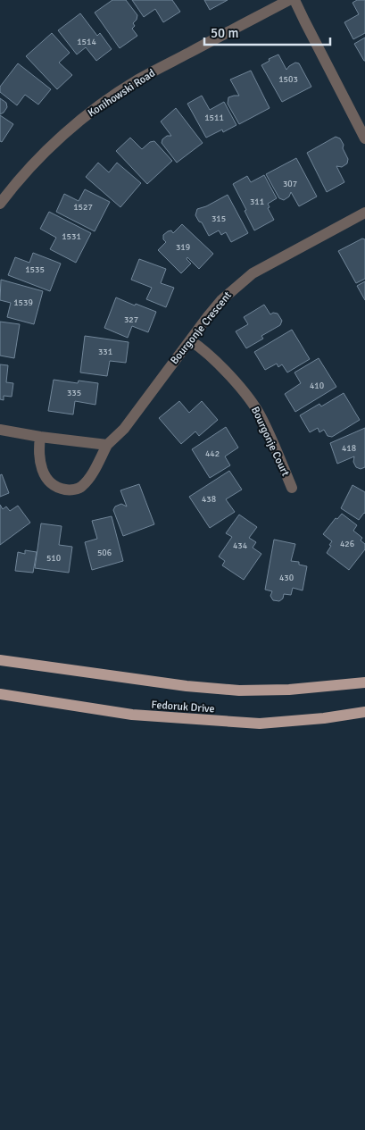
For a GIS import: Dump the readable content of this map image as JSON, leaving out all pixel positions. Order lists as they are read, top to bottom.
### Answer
{
  "streets": {
    "main road": ["Fedoruk Drive"],
    "street": ["Konihowski Road", "Bourgonje Crescent", "Bourgonje Court"]
  },
  "crossings": [
    ["Bourgonje Crescent", "Bourgonje Court"]
  ],
  "house_numbers": [
    "1514",
    "1503",
    "1511",
    "307",
    "311",
    "1527",
    "315",
    "1531",
    "319",
    "1535",
    "1539",
    "327",
    "331",
    "410",
    "335",
    "418",
    "442",
    "438",
    "426",
    "434",
    "506",
    "510",
    "430"
  ],
  "scale_bar": "50 m"
}
